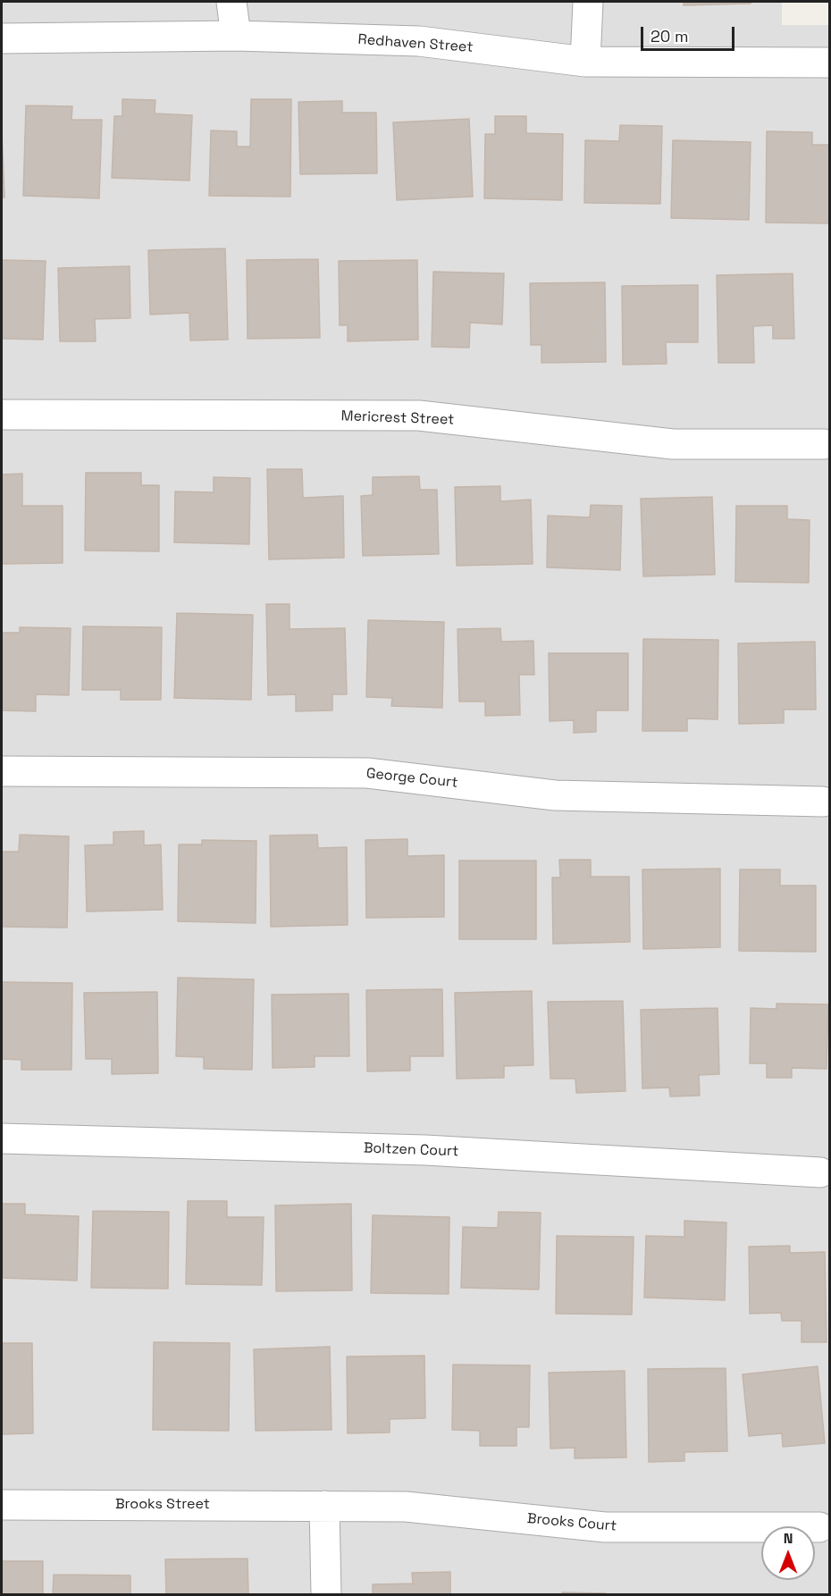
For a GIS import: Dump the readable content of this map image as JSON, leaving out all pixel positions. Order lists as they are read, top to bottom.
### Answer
{
  "streets": {
    "street": [
      "Redhaven Street",
      "Mericrest Street",
      "George Court",
      "Boltzen Court",
      "Brooks Street",
      "Brooks Court"
    ]
  },
  "crossings": [
    ["Brooks Street", "Brooks Court"]
  ],
  "scale_bar": "20 m",
  "north": "top"
}
